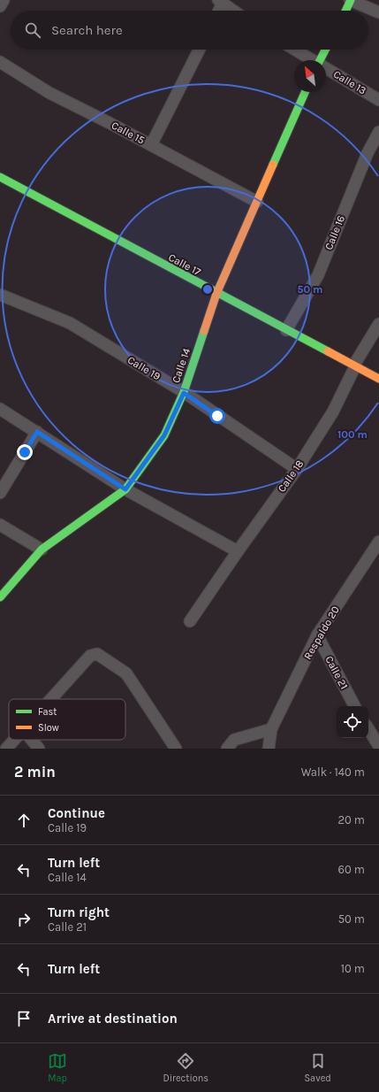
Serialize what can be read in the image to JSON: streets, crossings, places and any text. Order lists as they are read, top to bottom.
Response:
{
  "streets": {
    "street": [
      "Calle 13",
      "Calle 15",
      "Calle 16",
      "Calle 17",
      "Calle 14",
      "Calle 19",
      "Calle 18",
      "Respaldo 20",
      "Calle 21"
    ]
  },
  "crossings": [
    ["Calle 15", "Calle 14"],
    ["Calle 16", "Calle 17"],
    ["Calle 17", "Calle 14"],
    ["Calle 17", "Calle 18"],
    ["Calle 14", "Calle 19"],
    ["Calle 19", "Calle 18"],
    ["Respaldo 20", "Calle 21"]
  ],
  "legend": ["Fast", "Slow"],
  "north": "top left",
  "page": {
    "search": "Search here",
    "heading": ["2 min", "Walk · 140 m"],
    "list": [
      ["Continue", "Calle 19", "20 m"],
      ["Turn left", "Calle 14", "60 m"],
      ["Turn right", "Calle 21", "50 m"],
      ["Turn left", "10 m"],
      "Arrive at destination"
    ],
    "nav": ["Map", "Directions", "Saved"]
  },
  "rings": ["50 m", "100 m"]
}
